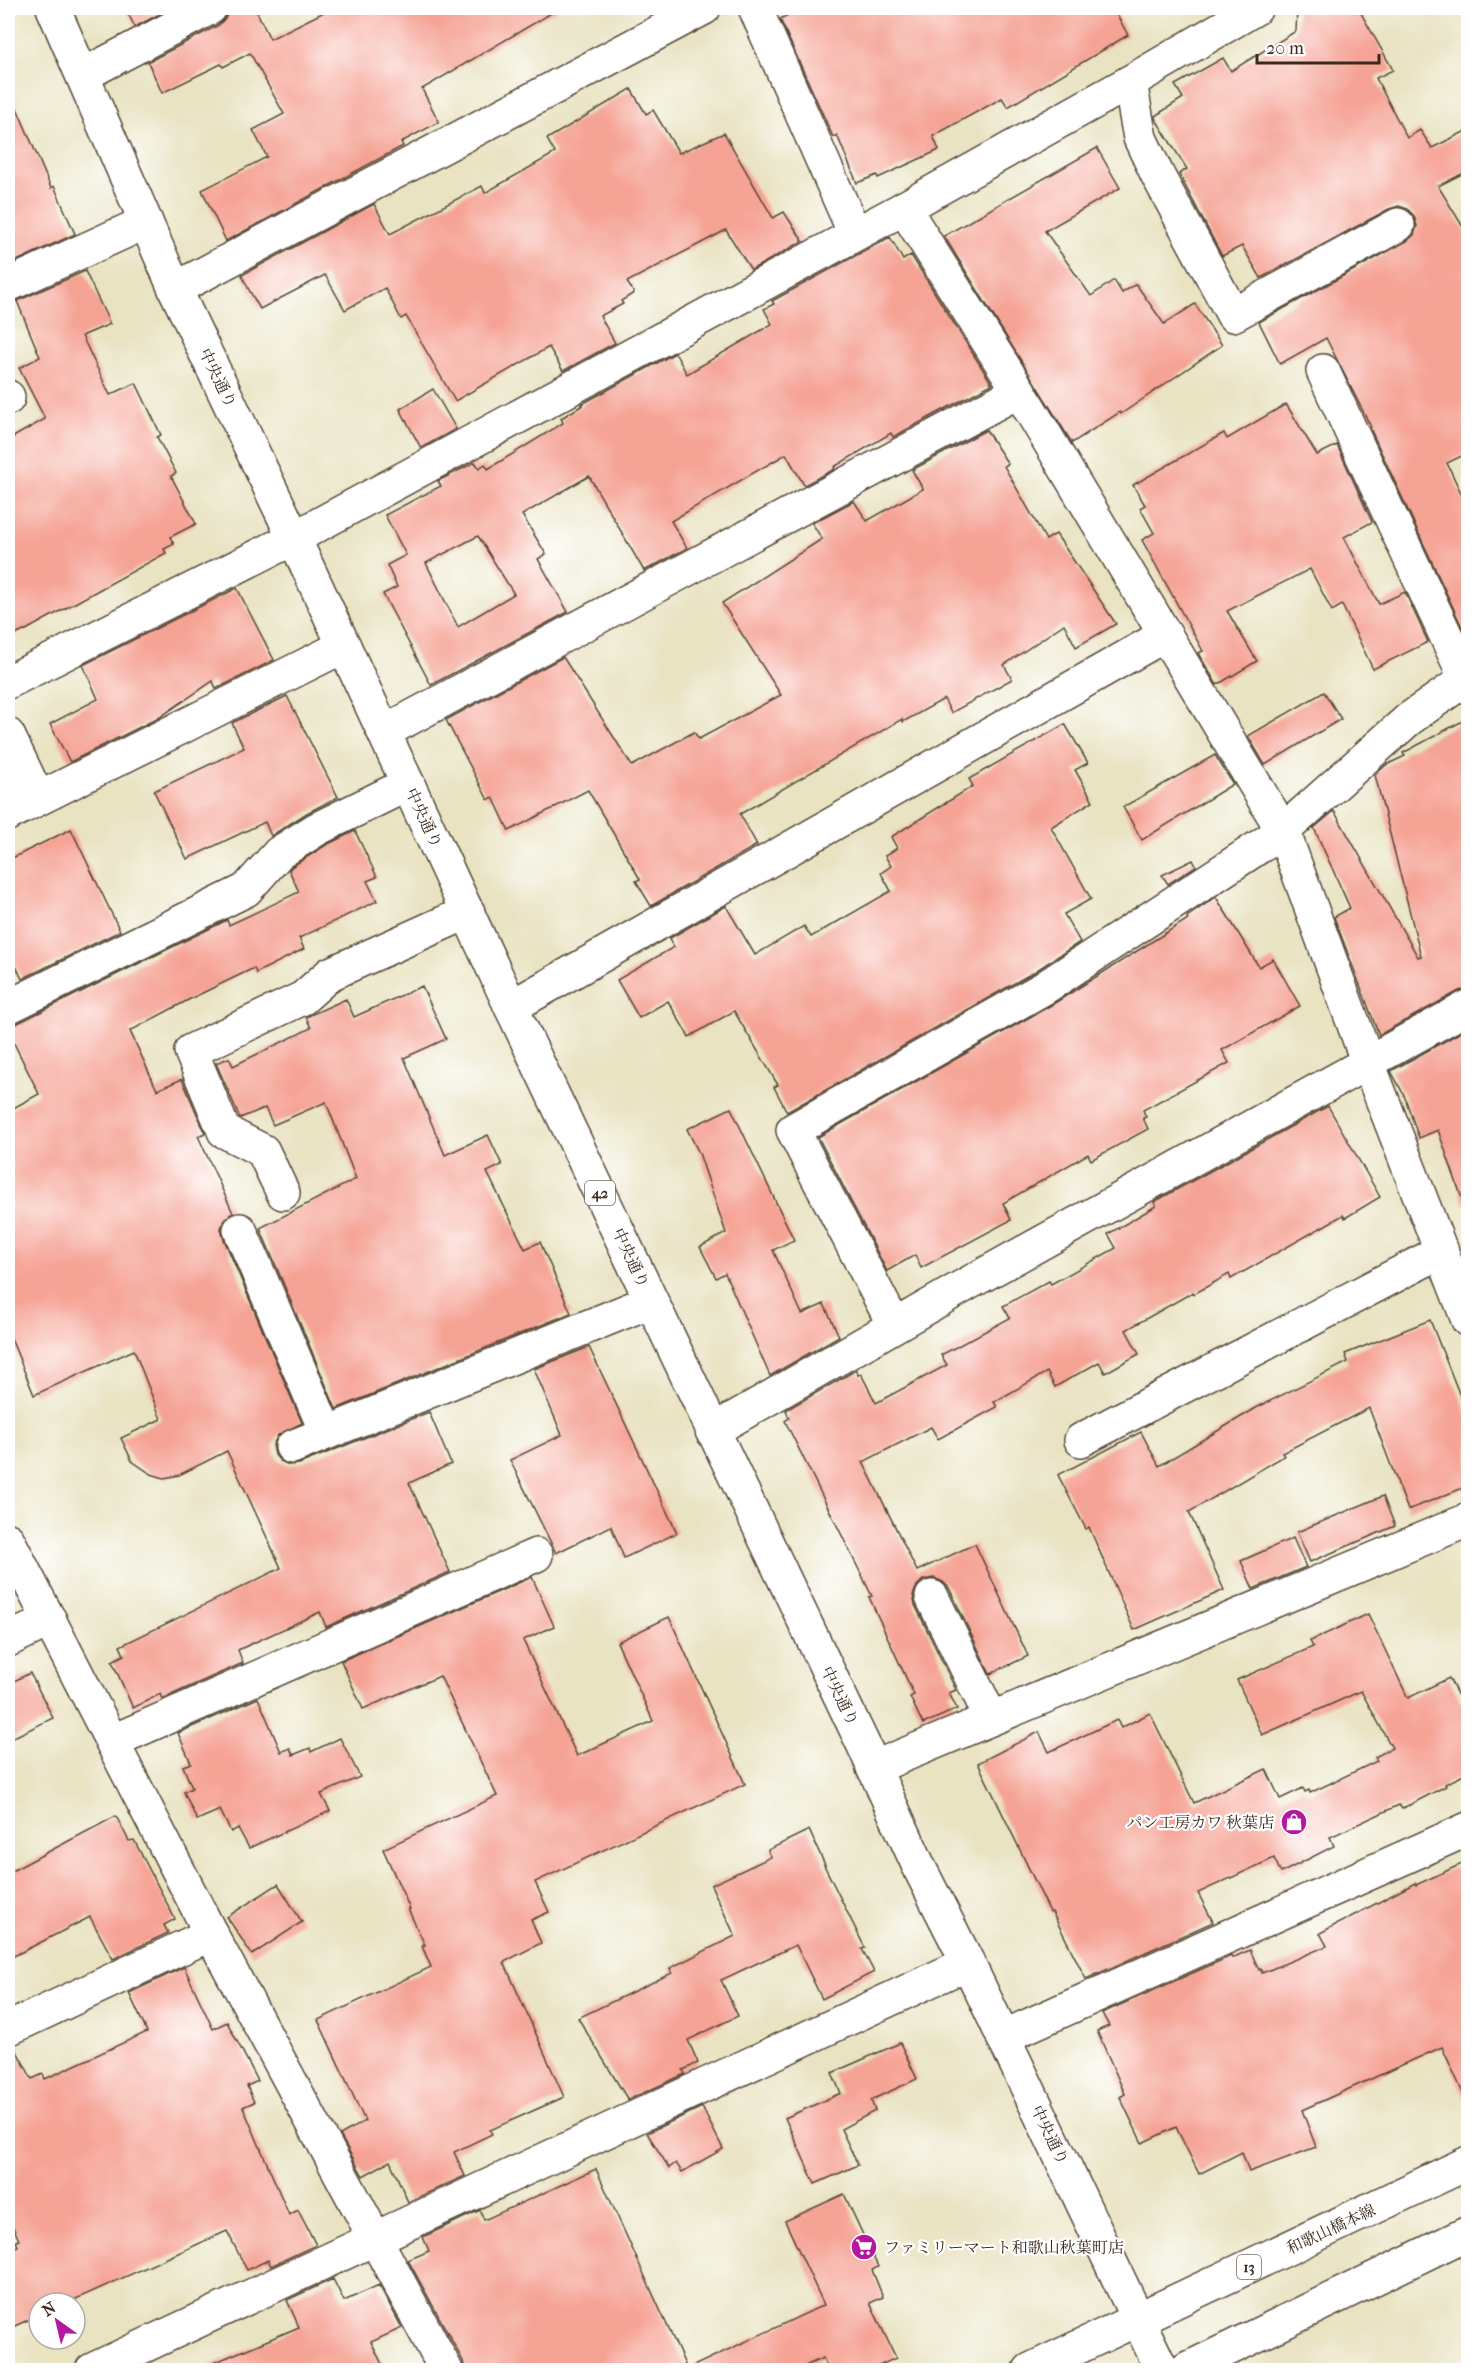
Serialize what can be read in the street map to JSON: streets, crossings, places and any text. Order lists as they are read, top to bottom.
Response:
{
  "streets": {
    "main road": [
      "中央通り",
      "42",
      "和歌山橋本線",
      "13"
    ]
  },
  "crossings": [
    ["中央通り", "和歌山橋本線"]
  ],
  "places": {
    "shop": ["パン工房カワ 秋葉店"],
    "supermarket": ["ファミリーマート和歌山秋葉町店"]
  },
  "scale_bar": "20 m",
  "north": "top left"
}
